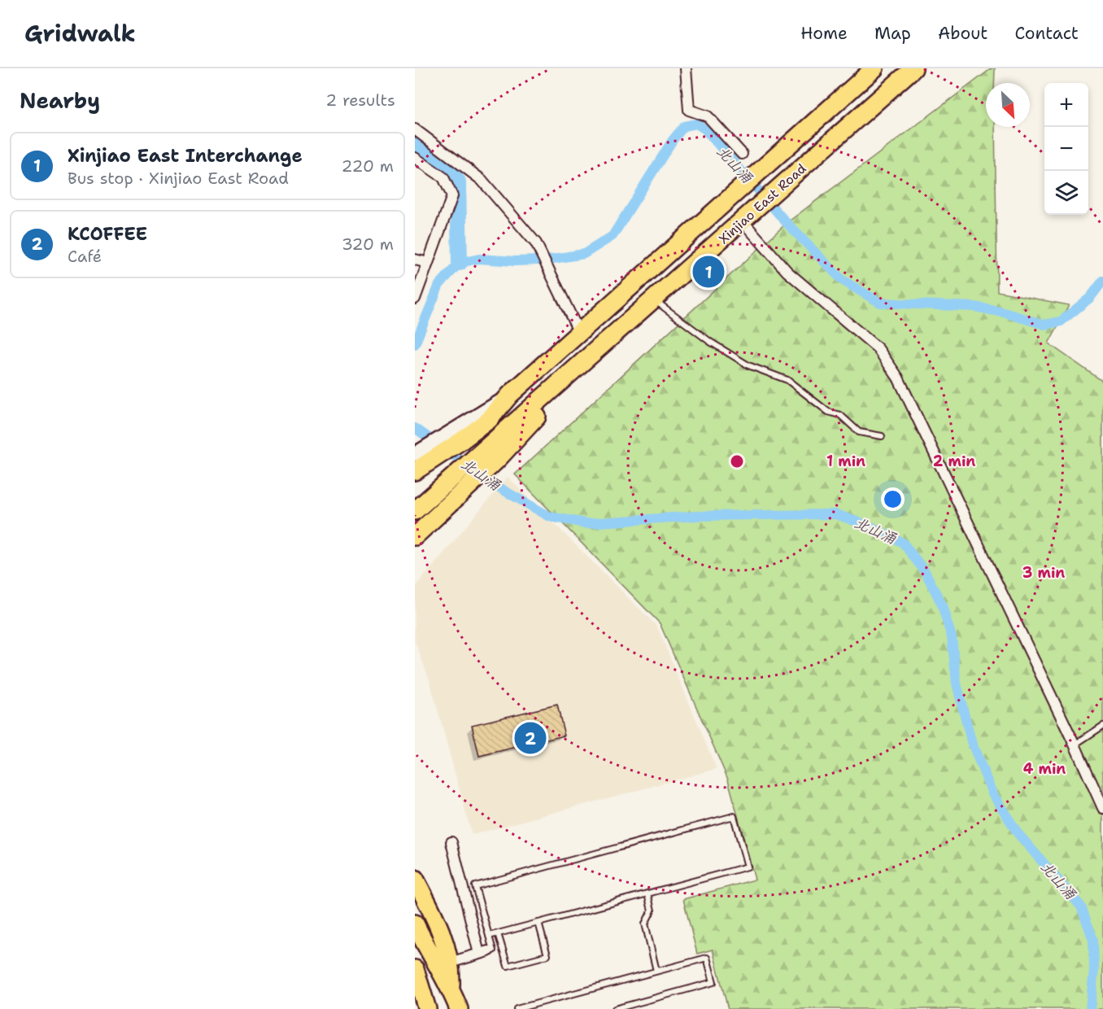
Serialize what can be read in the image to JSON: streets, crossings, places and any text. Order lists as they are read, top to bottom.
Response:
{
  "streets": {
    "highway": ["Xinjiao East Road"]
  },
  "water": ["北山涌"],
  "north": "bottom right",
  "page": {
    "header": "Gridwalk",
    "nav": [
      "Home",
      "Map",
      "About",
      "Contact"
    ],
    "heading": ["Nearby", "2 results"],
    "map_buttons": ["+", "−"],
    "list": [
      {
        "mark": "1",
        "name": "Xinjiao East Interchange",
        "note": "Bus stop · Xinjiao East Road",
        "value": "220 m"
      },
      {
        "mark": "2",
        "name": "KCOFFEE",
        "note": "Café",
        "value": "320 m"
      }
    ],
    "pins": ["1", "2"]
  },
  "rings": [
    "1 min",
    "2 min",
    "3 min",
    "4 min"
  ]
}
